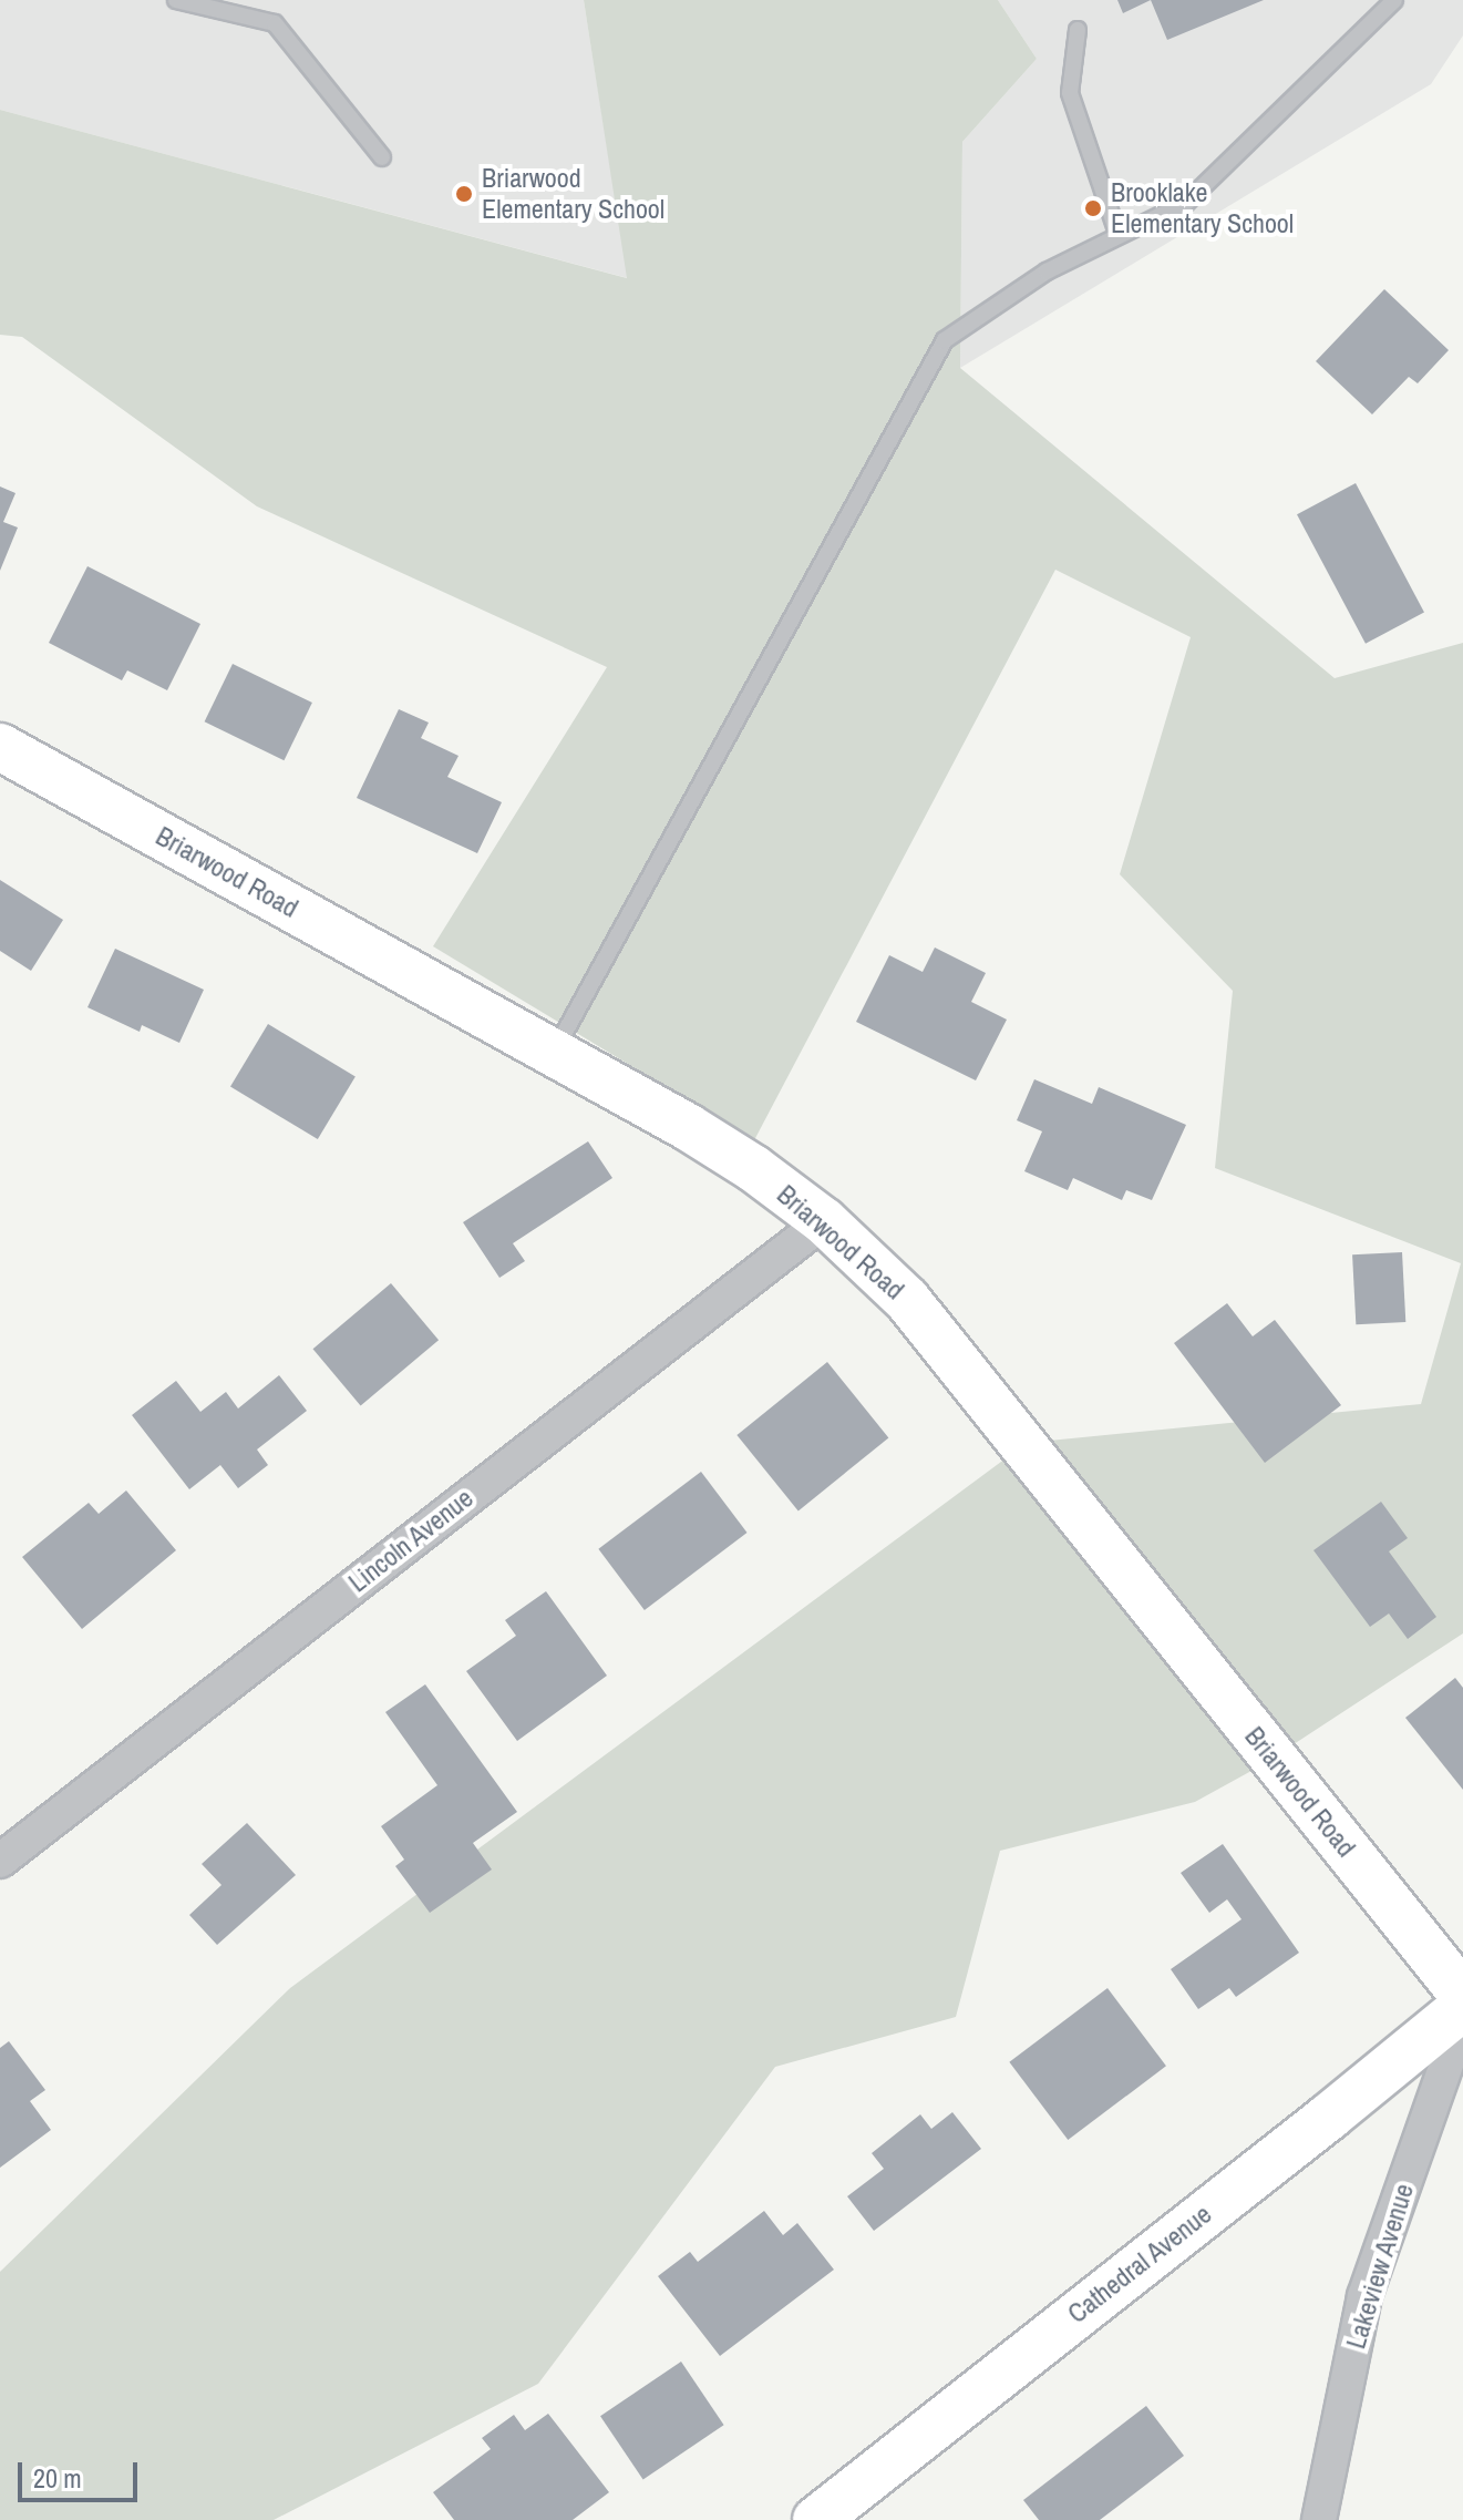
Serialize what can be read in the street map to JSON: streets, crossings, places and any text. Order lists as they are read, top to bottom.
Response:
{
  "streets": {
    "street": [
      "Briarwood Road",
      "Lincoln Avenue",
      "Cathedral Avenue",
      "Lakeview Avenue"
    ]
  },
  "crossings": [
    ["Briarwood Road", "Lincoln Avenue"]
  ],
  "places": ["Briarwood Elementary School", "Brooklake Elementary School"],
  "scale_bar": "20 m"
}
